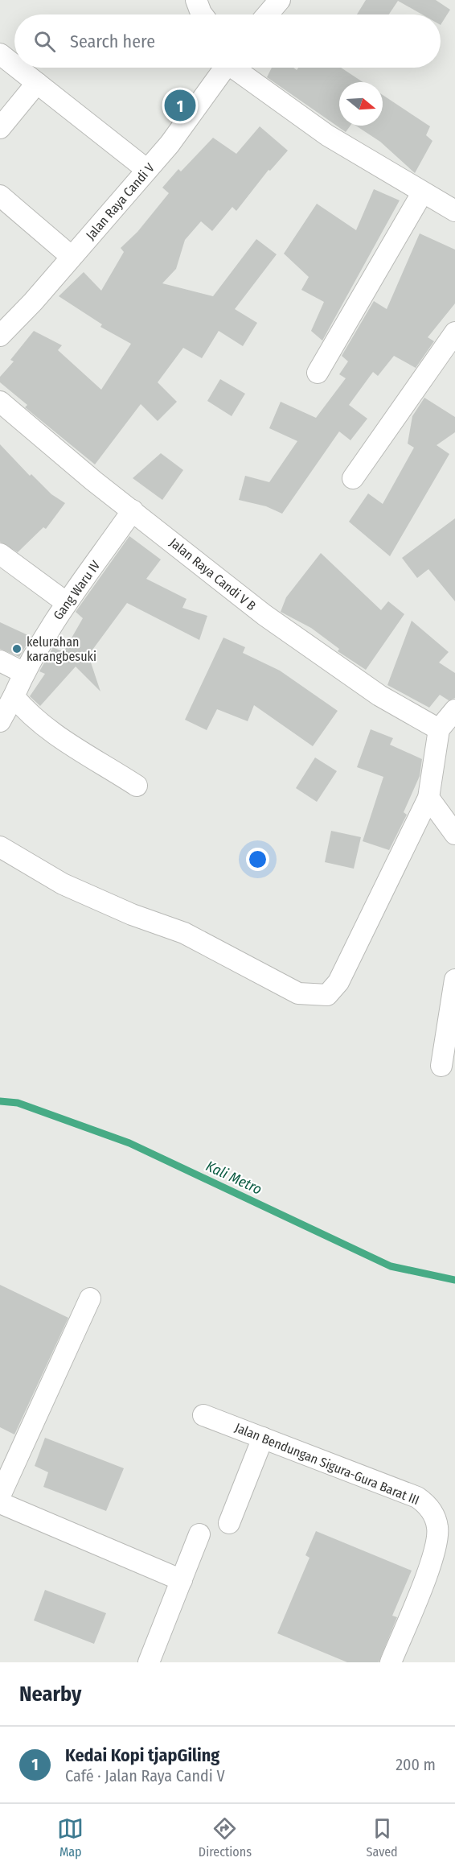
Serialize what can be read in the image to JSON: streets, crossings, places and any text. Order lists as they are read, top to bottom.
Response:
{
  "streets": {
    "street": [
      "Jalan Raya Candi V",
      "Jalan Raya Candi V B",
      "Gang Waru IV",
      "Jalan Bendungan Sigura-Gura Barat III"
    ]
  },
  "crossings": [
    ["Jalan Raya Candi V B", "Gang Waru IV"]
  ],
  "water": ["Kali Metro"],
  "places": ["kelurahan karangbesuki"],
  "north": "right",
  "page": {
    "search": "Search here",
    "pins": "1",
    "heading": "Nearby",
    "list": [
      {
        "mark": "1",
        "name": "Kedai Kopi tjapGiling",
        "note": "Café · Jalan Raya Candi V",
        "value": "200 m"
      }
    ],
    "nav": ["Map", "Directions", "Saved"]
  }
}
